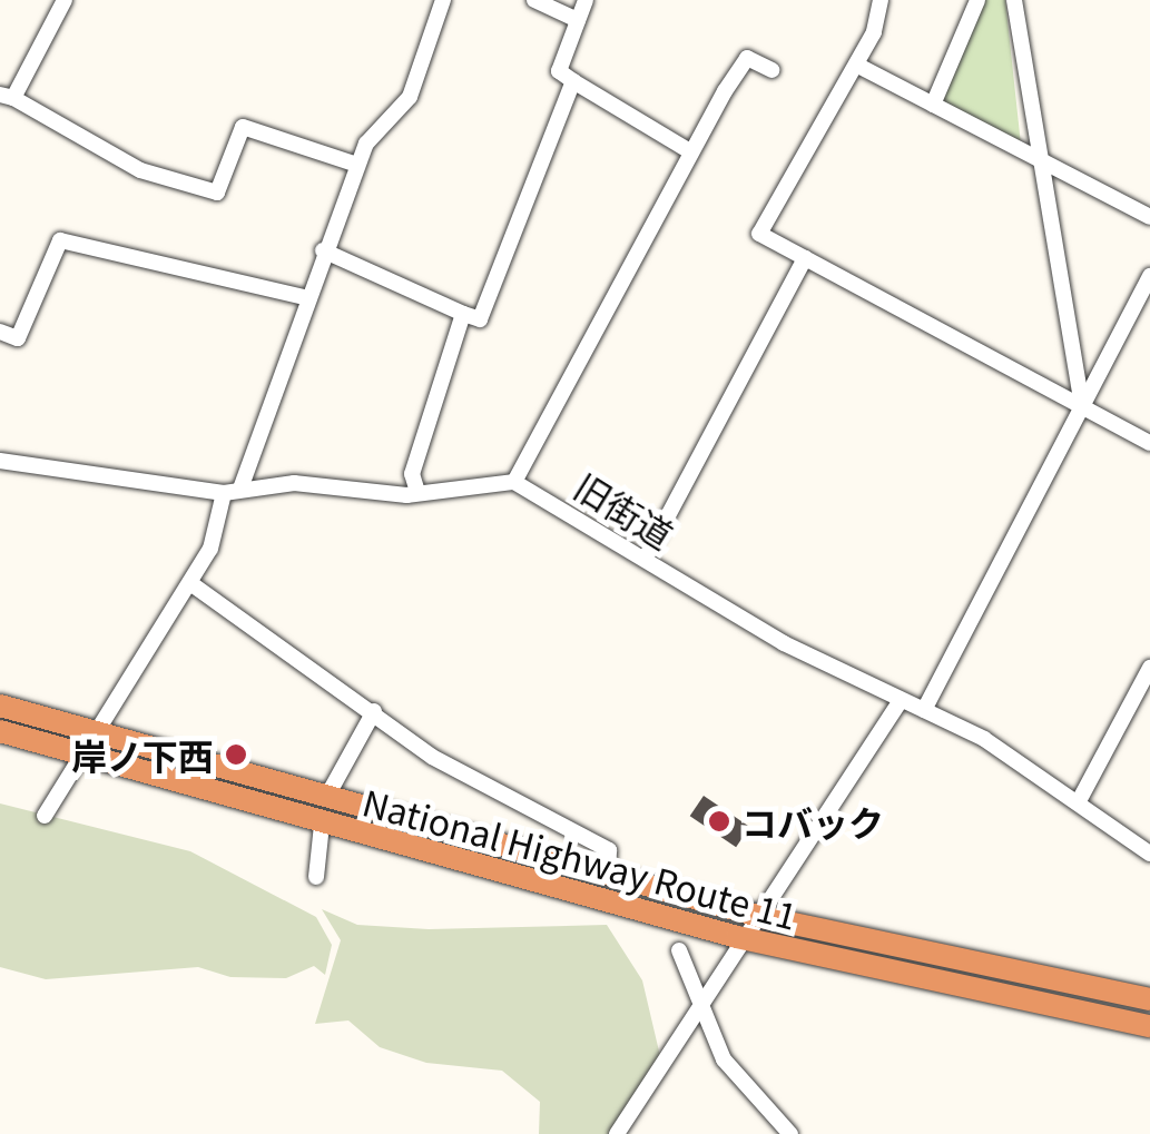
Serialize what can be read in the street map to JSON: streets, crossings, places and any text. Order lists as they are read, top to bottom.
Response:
{
  "streets": {
    "highway": ["National Highway Route 11"],
    "street": ["旧街道"]
  },
  "places": ["岸ノ下西", "コバック"]
}
